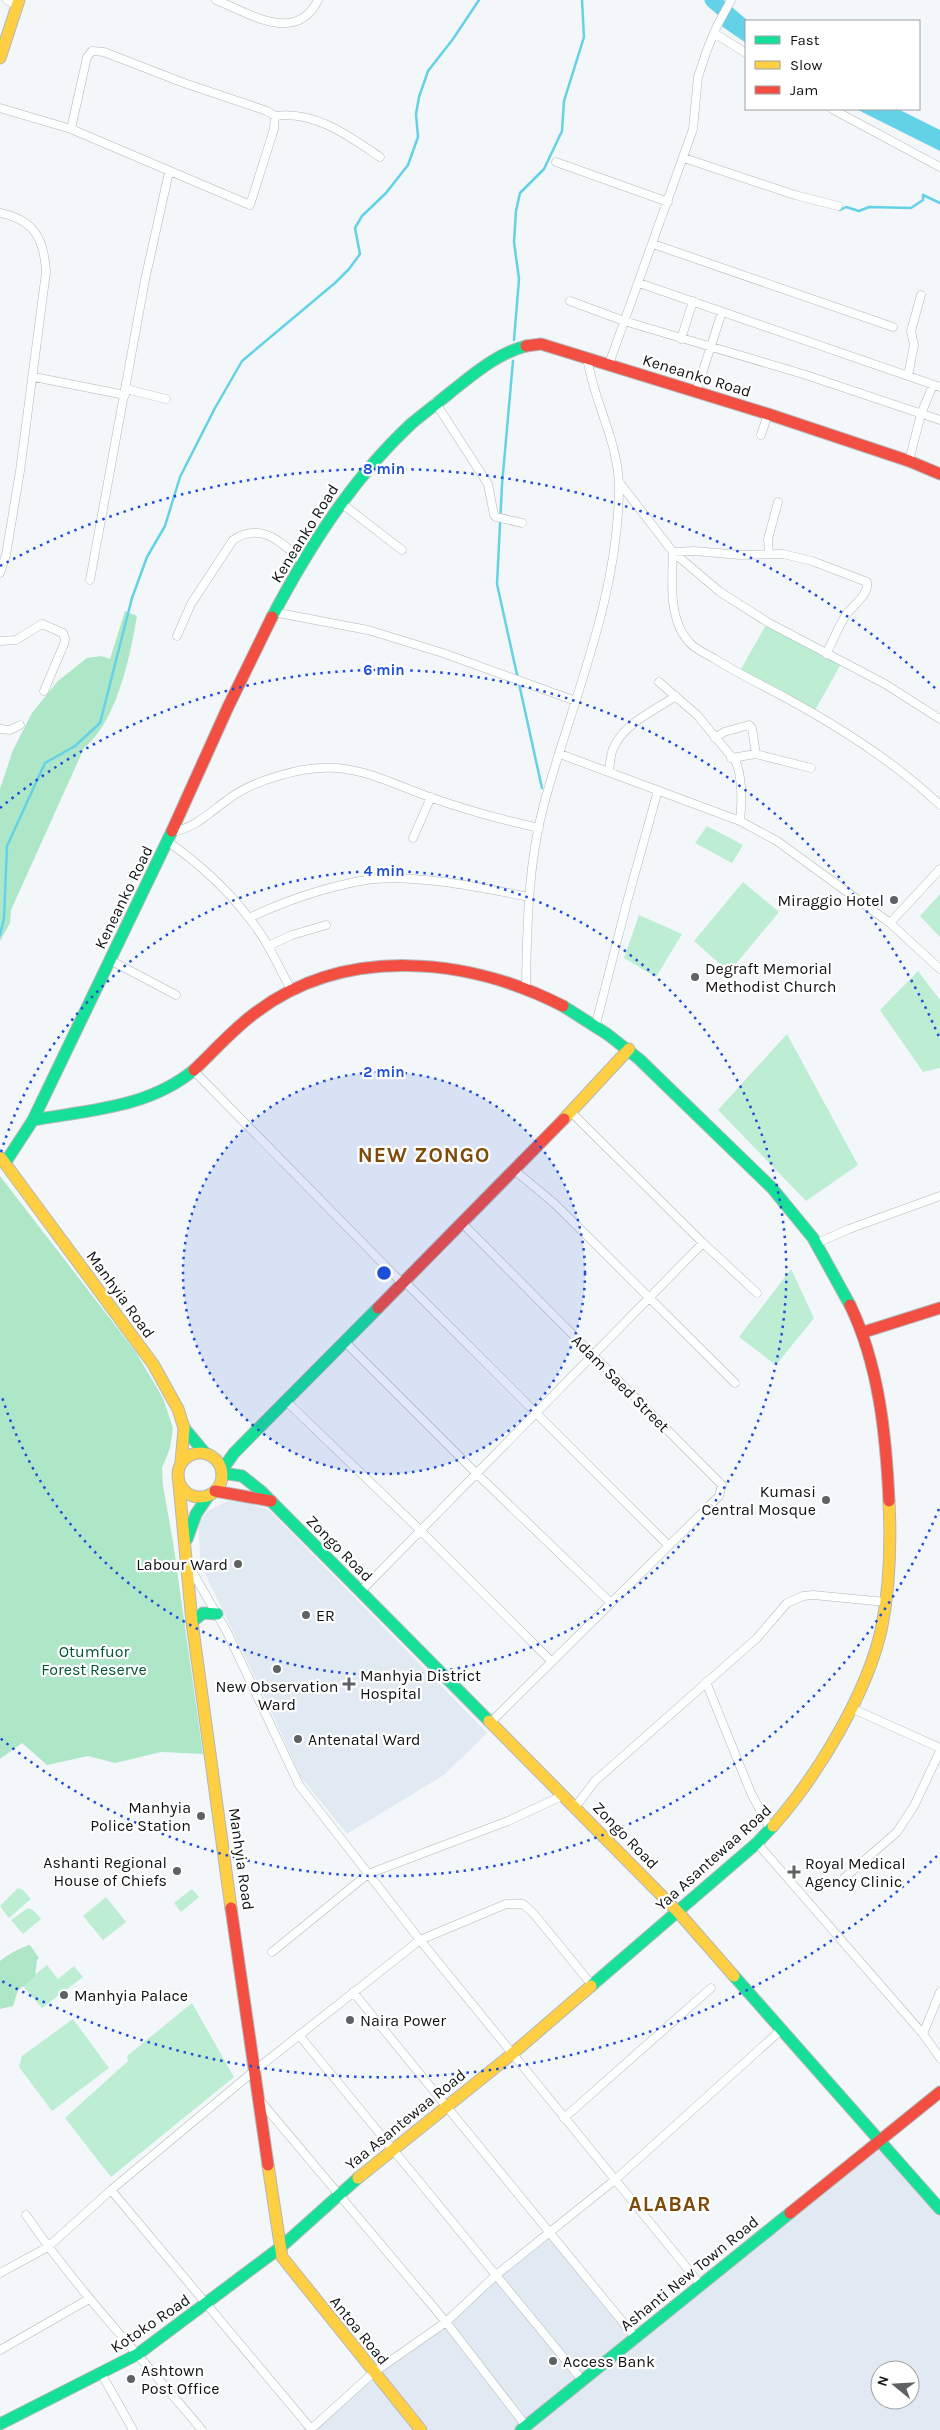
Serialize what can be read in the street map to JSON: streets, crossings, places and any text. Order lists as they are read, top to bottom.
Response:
{
  "streets": {
    "street": [
      "Keneanko Road",
      "Manhyia Road",
      "Adam Saed Street",
      "Zongo Road",
      "Yaa Asantewaa Road",
      "Ashanti New Town Road",
      "Kotoko Road",
      "Antoa Road"
    ]
  },
  "crossings": [
    ["Keneanko Road", "Manhyia Road"],
    ["Keneanko Road", "Yaa Asantewaa Road"],
    ["Manhyia Road", "Zongo Road"],
    ["Manhyia Road", "Yaa Asantewaa Road"],
    ["Manhyia Road", "Kotoko Road"],
    ["Manhyia Road", "Antoa Road"],
    ["Zongo Road", "Yaa Asantewaa Road"],
    ["Zongo Road", "Ashanti New Town Road"],
    ["Yaa Asantewaa Road", "Kotoko Road"],
    ["Yaa Asantewaa Road", "Antoa Road"],
    ["Kotoko Road", "Antoa Road"]
  ],
  "districts": ["NEW ZONGO", "ALABAR"],
  "parks": ["Otumfuor Forest Reserve"],
  "places": {
    "other": [
      "Miraggio Hotel",
      "Degraft Memorial Methodist Church",
      "Kumasi Central Mosque",
      "Labour Ward",
      "ER",
      "New Observation Ward",
      "Antenatal Ward",
      "Manhyia Police Station",
      "Ashanti Regional House of Chiefs",
      "Manhyia Palace",
      "Naira Power",
      "Access Bank",
      "Ashtown Post Office"
    ],
    "health": ["Manhyia District Hospital", "Royal Medical Agency Clinic"]
  },
  "legend": ["Fast", "Slow", "Jam"],
  "north": "left",
  "rings": [
    "8 min",
    "6 min",
    "4 min",
    "2 min"
  ]
}
